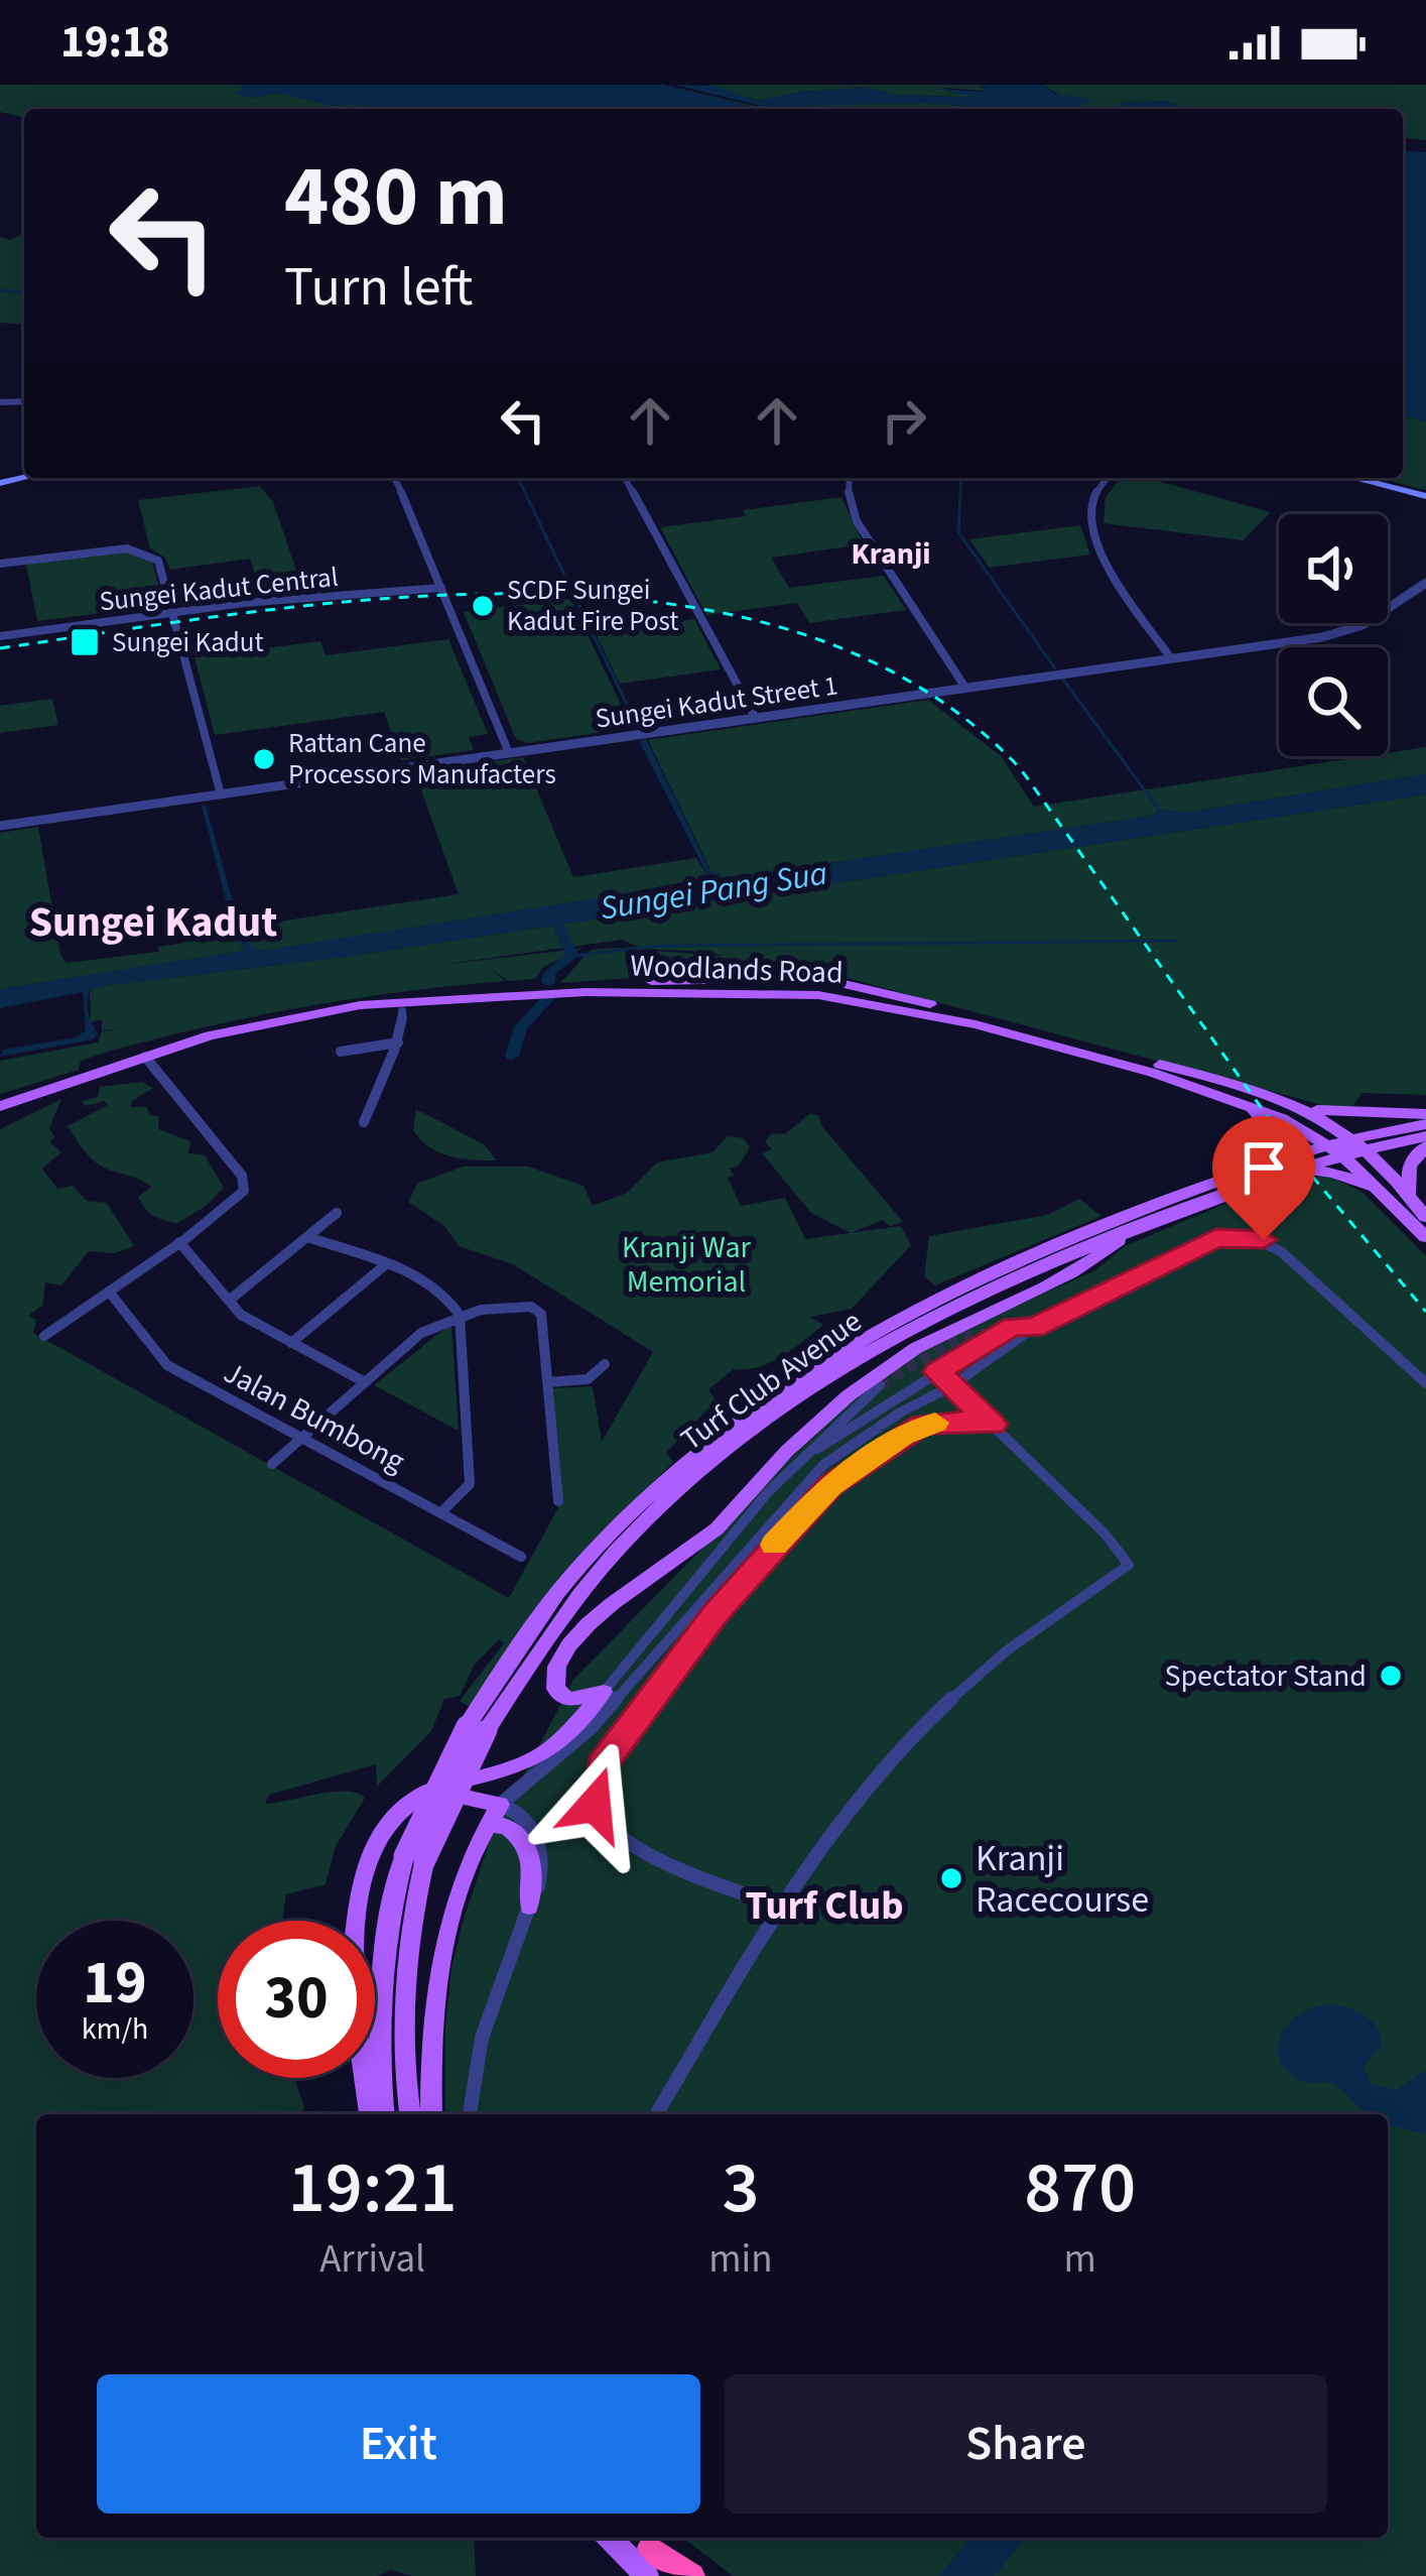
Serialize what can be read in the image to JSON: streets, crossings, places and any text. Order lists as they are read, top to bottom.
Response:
{
  "streets": {
    "main road": ["Woodlands Road", "Turf Club Avenue"],
    "street": ["Sungei Kadut Central", "Sungei Kadut Street 1", "Jalan Bumbong"]
  },
  "crossings": [
    ["Woodlands Road", "Turf Club Avenue"]
  ],
  "districts": ["Kranji", "Sungei Kadut", "Turf Club"],
  "water": ["Sungei Pang Sua"],
  "parks": ["Kranji War Memorial"],
  "places": {
    "other": [
      "SCDF Sungei Kadut Fire Post",
      "Rattan Cane Processors Manufacters",
      "Spectator Stand",
      "Kranji Racecourse"
    ],
    "transit": ["Sungei Kadut"]
  },
  "page": {
    "status": "19:18",
    "turn": ["480 m", "Turn left"],
    "speed": "19 km/h",
    "limit": "30",
    "eta": [
      "19:21",
      "Arrival",
      "3",
      "min",
      "870",
      "m"
    ],
    "buttons": ["Exit", "Share"]
  }
}
